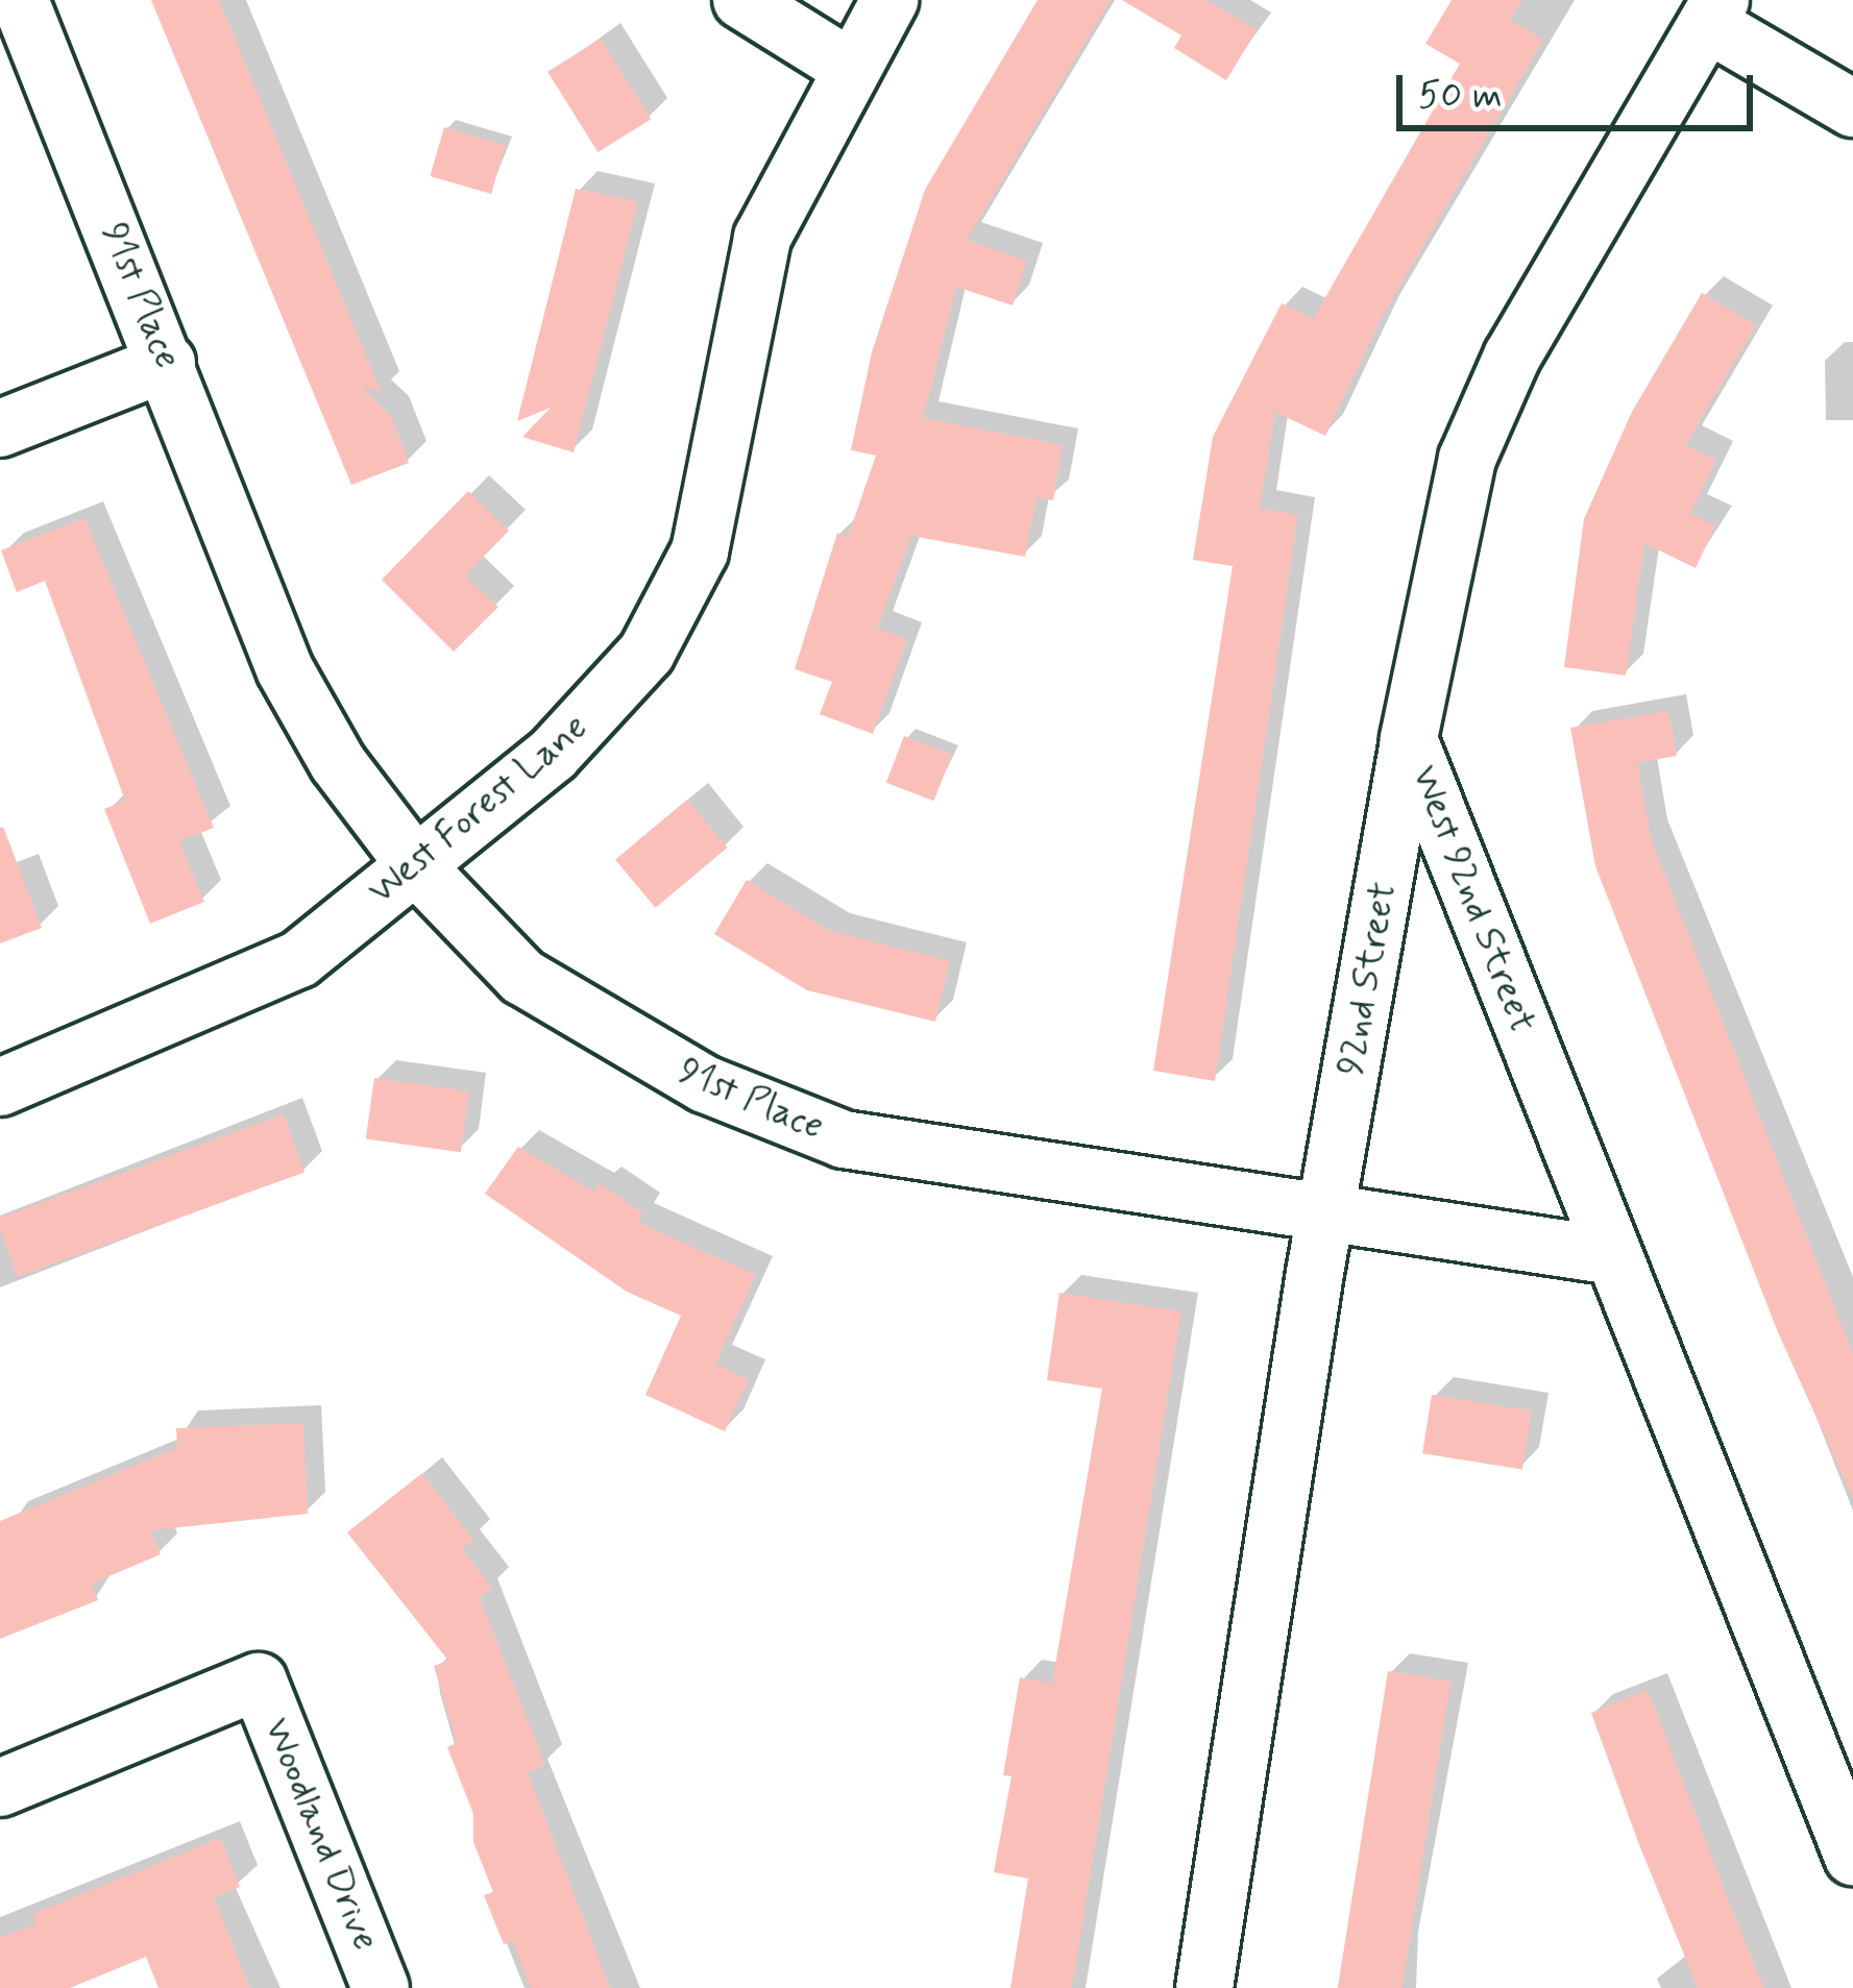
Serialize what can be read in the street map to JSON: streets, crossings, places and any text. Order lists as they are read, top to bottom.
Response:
{
  "streets": {
    "street": [
      "91st Place",
      "West Forest Lane",
      "West 92nd Street",
      "92nd Street",
      "Woodland Drive"
    ]
  },
  "crossings": [
    ["91st Place", "West Forest Lane"],
    ["91st Place", "92nd Street"],
    ["West 92nd Street", "92nd Street"]
  ],
  "scale_bar": "50 m"
}
